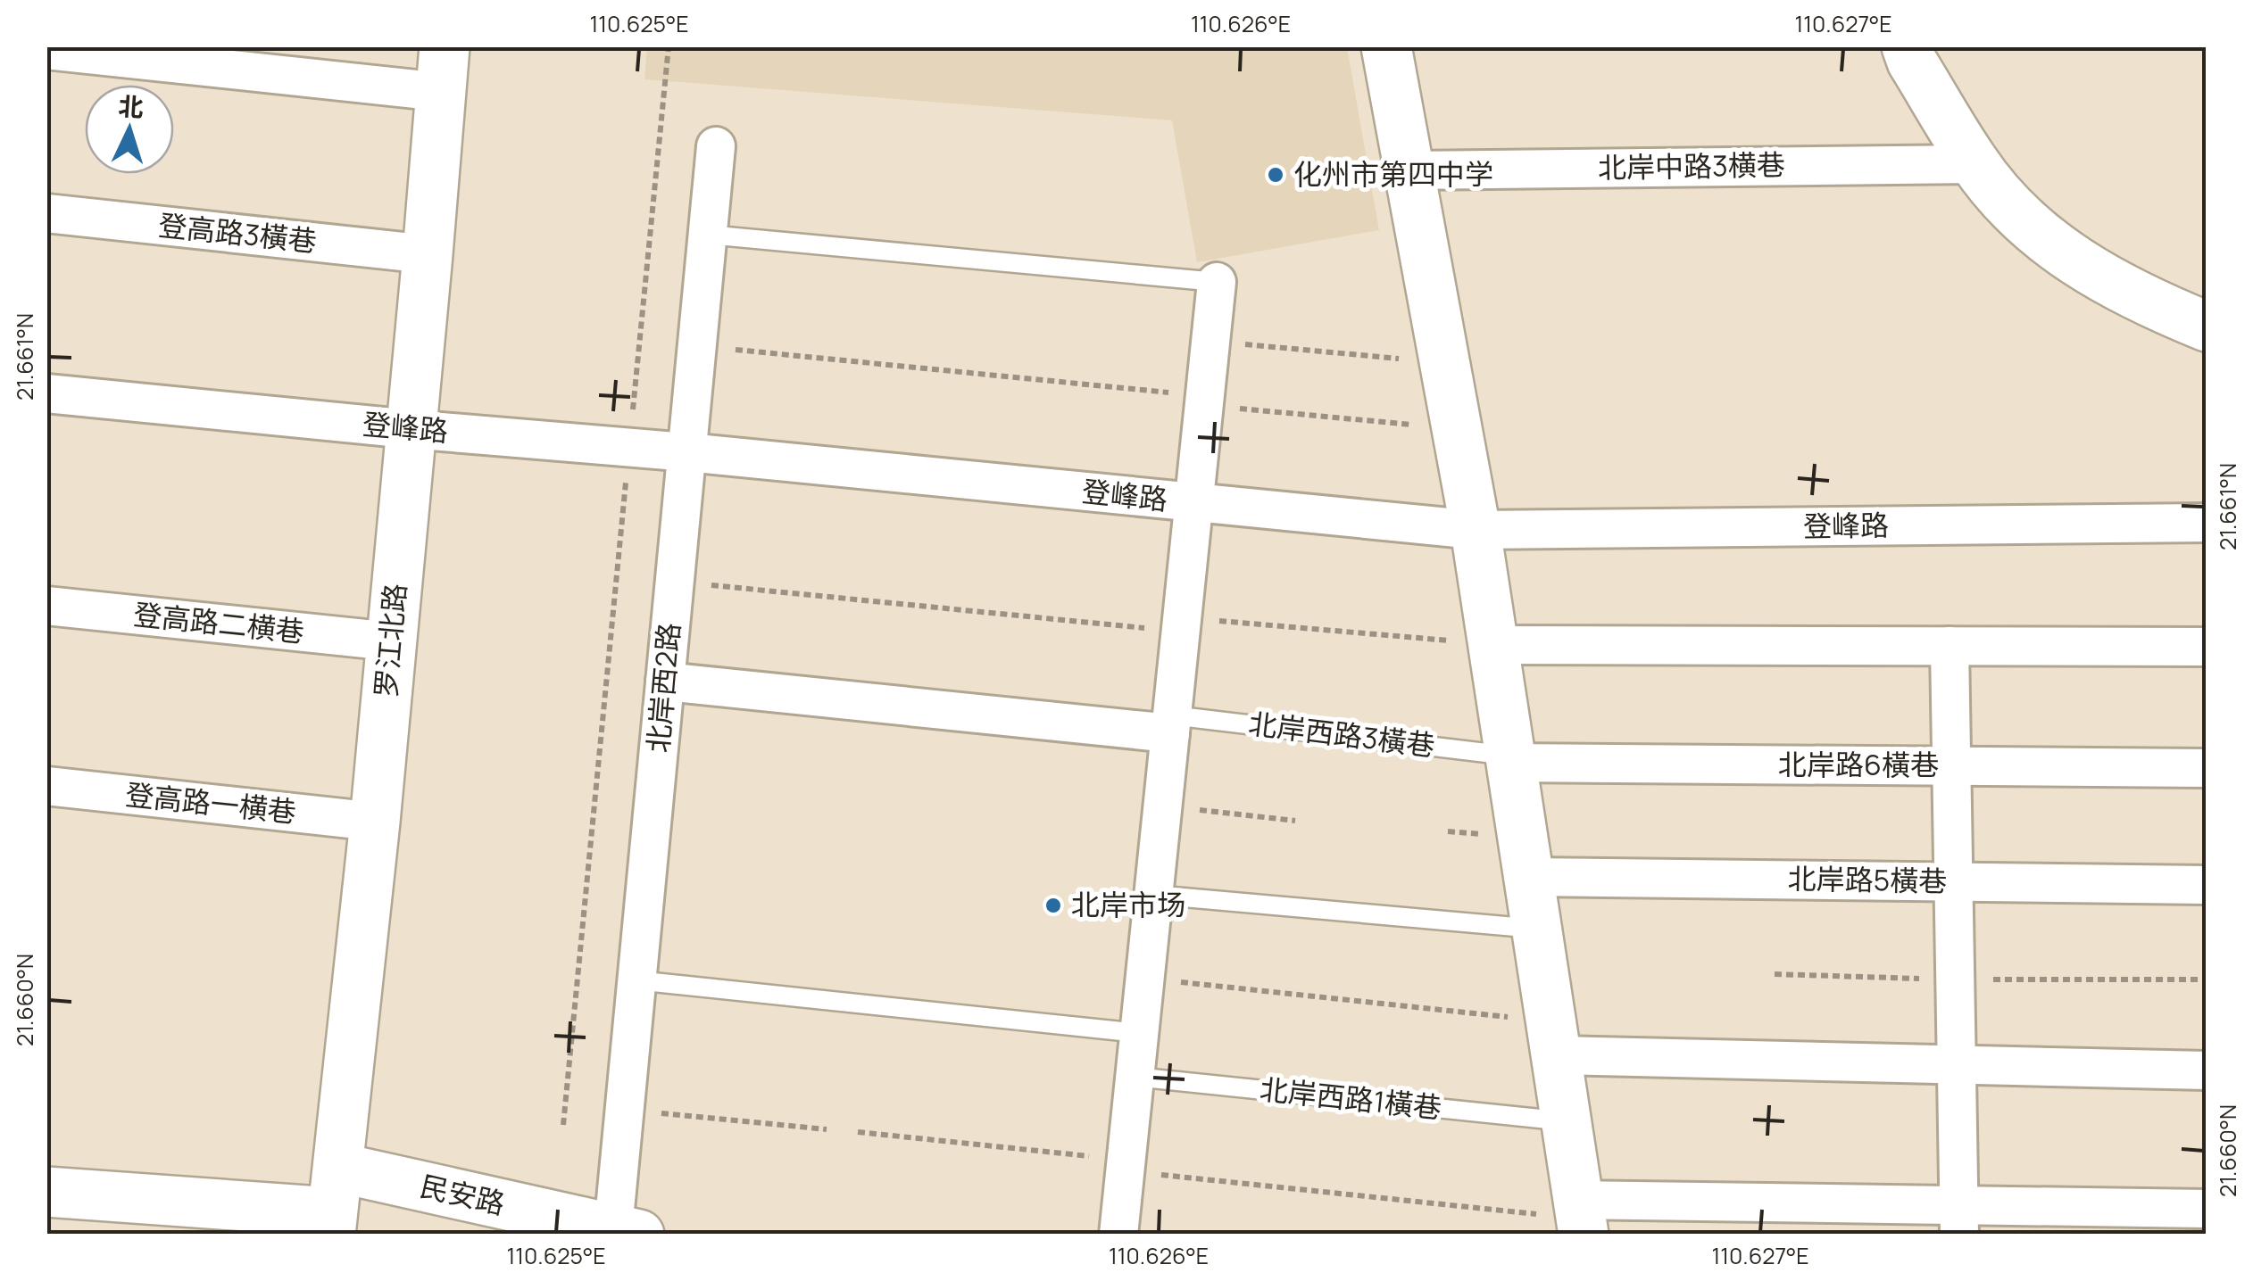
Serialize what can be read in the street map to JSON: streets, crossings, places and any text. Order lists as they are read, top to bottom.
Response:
{
  "streets": {
    "street": [
      "北岸中路3横巷",
      "登高路3橫巷",
      "登峰路",
      "登高路二横巷",
      "罗江北路",
      "北岸西2路",
      "北岸路6橫巷",
      "登高路一横巷",
      "北岸路5橫巷",
      "民安路"
    ],
    "lane": ["北岸西路3橫巷", "北岸西路1橫巷"]
  },
  "crossings": [
    ["登高路3橫巷", "罗江北路"],
    ["登峰路", "罗江北路"],
    ["登峰路", "北岸西2路"],
    ["登高路二横巷", "罗江北路"],
    ["罗江北路", "登高路一横巷"],
    ["罗江北路", "民安路"],
    ["北岸西2路", "民安路"],
    ["北岸西路3橫巷", "北岸路6橫巷"]
  ],
  "places": ["化州市第四中学", "北岸市场"],
  "north": "top",
  "coordinates": [
    "110.625°E",
    "110.626°E",
    "110.627°E",
    "21.661°N",
    "21.660°N"
  ]
}
